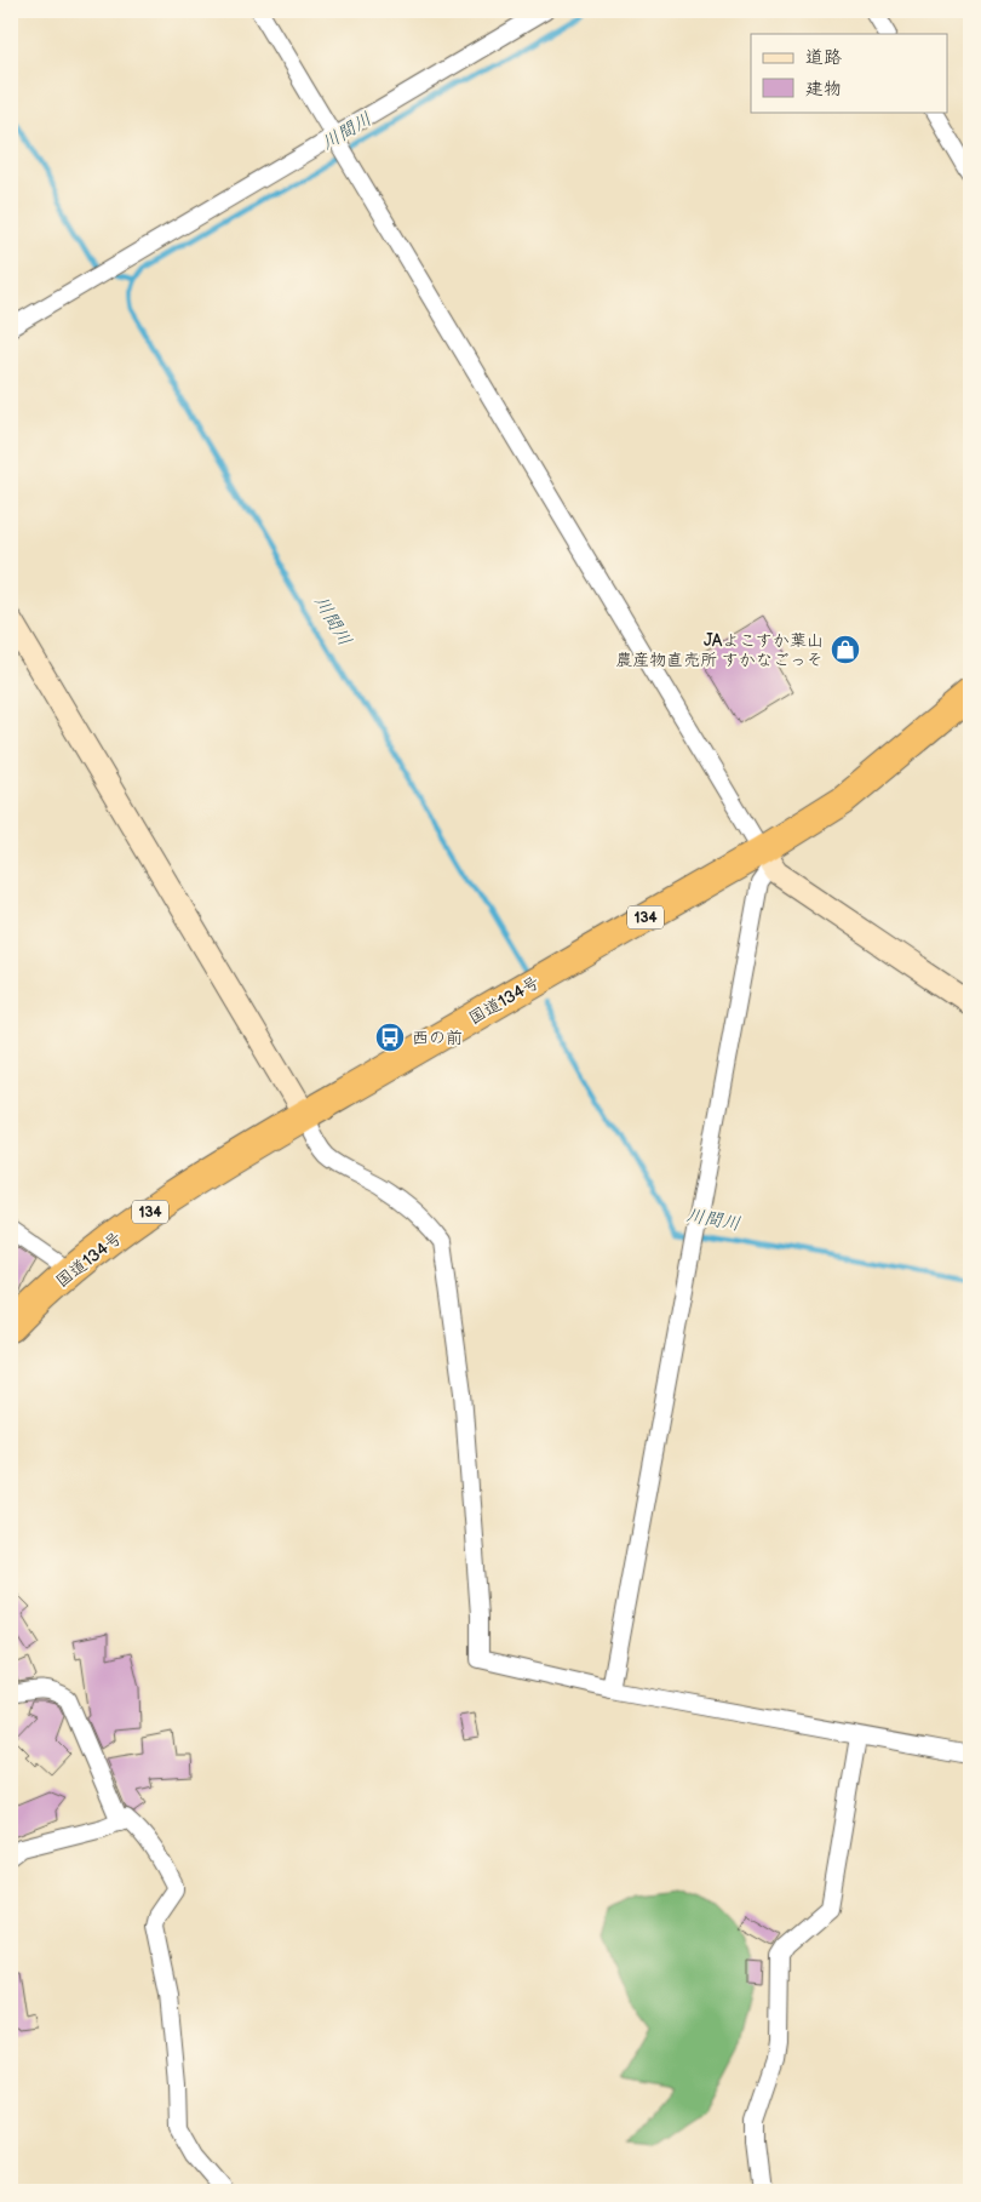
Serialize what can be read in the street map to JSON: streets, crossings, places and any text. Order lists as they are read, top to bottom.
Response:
{
  "streets": {
    "highway": ["134", "国道134号"]
  },
  "water": ["川間川"],
  "places": {
    "shop": ["JAよこすか葉山 農産物直売所 すかなごっそ"],
    "bus stop": ["西の前"]
  },
  "legend": ["道路", "建物"]
}
